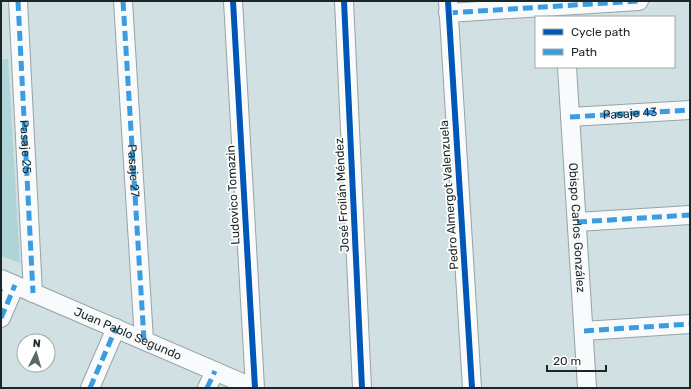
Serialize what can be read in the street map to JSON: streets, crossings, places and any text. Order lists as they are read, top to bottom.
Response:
{
  "streets": {
    "street": [
      "Pasaje 43",
      "Pasaje 25",
      "Pasaje 27",
      "Ludovico Tomazin",
      "José Froilán Méndez",
      "Pedro Almergot Valenzuela",
      "Obispo Carlos González",
      "Juan Pablo Segundo"
    ]
  },
  "crossings": [
    ["Pasaje 43", "Obispo Carlos González"],
    ["Pasaje 25", "Juan Pablo Segundo"],
    ["Pasaje 27", "Juan Pablo Segundo"],
    ["Ludovico Tomazin", "Juan Pablo Segundo"]
  ],
  "legend": ["Cycle path", "Path"],
  "scale_bar": "20 m",
  "north": "top"
}
